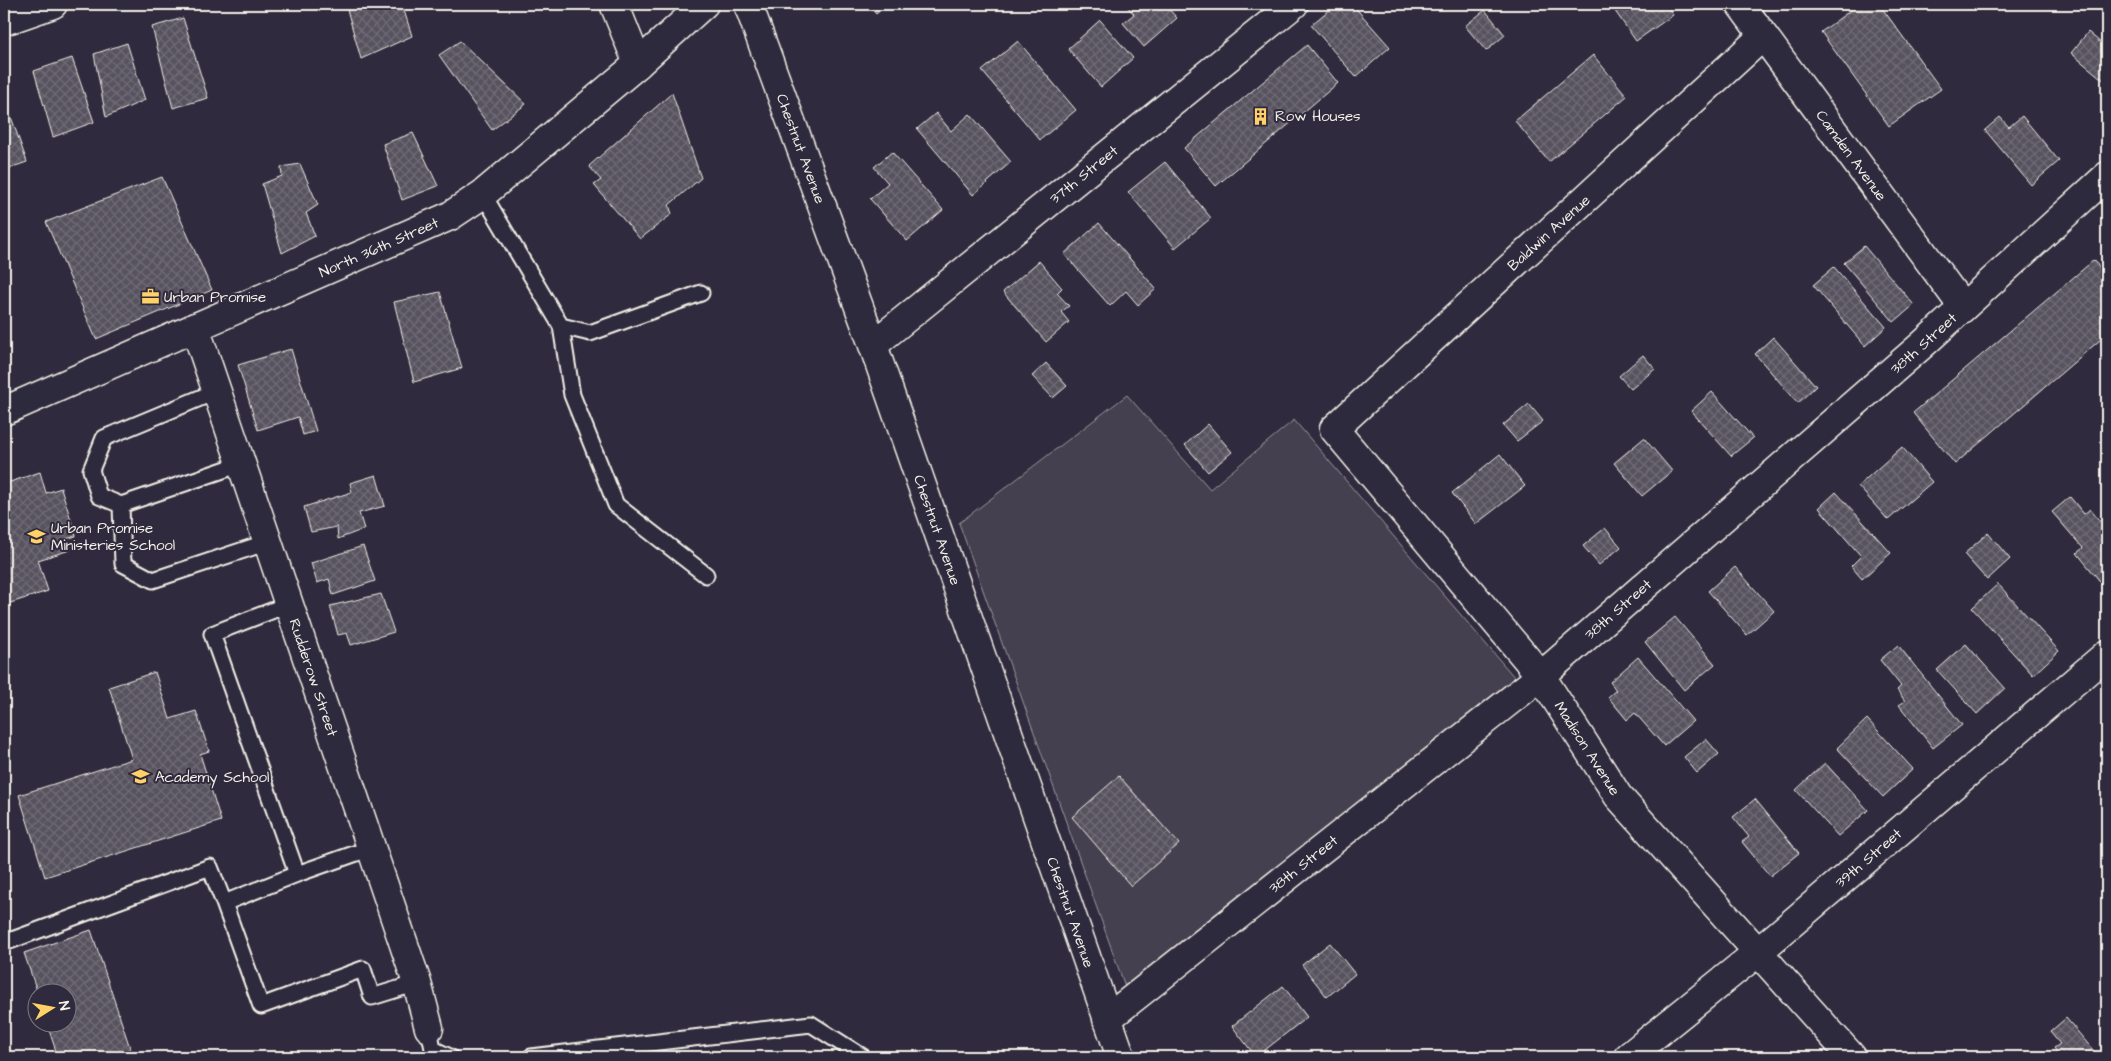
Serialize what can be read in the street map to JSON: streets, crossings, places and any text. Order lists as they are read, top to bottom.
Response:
{
  "streets": {
    "street": [
      "Chestnut Avenue",
      "Camden Avenue",
      "37th Street",
      "Baldwin Avenue",
      "North 36th Street",
      "38th Street",
      "Rudderow Street",
      "Madison Avenue",
      "39th Street"
    ]
  },
  "crossings": [
    ["Chestnut Avenue", "37th Street"],
    ["Chestnut Avenue", "38th Street"],
    ["Camden Avenue", "Baldwin Avenue"],
    ["Camden Avenue", "38th Street"],
    ["Baldwin Avenue", "Madison Avenue"],
    ["North 36th Street", "Rudderow Street"],
    ["38th Street", "Madison Avenue"],
    ["Madison Avenue", "39th Street"]
  ],
  "places": {
    "building": ["Row Houses"],
    "office": ["Urban Promise"],
    "school or university": ["Urban Promise Ministeries School", "Academy School"]
  },
  "north": "right"
}
